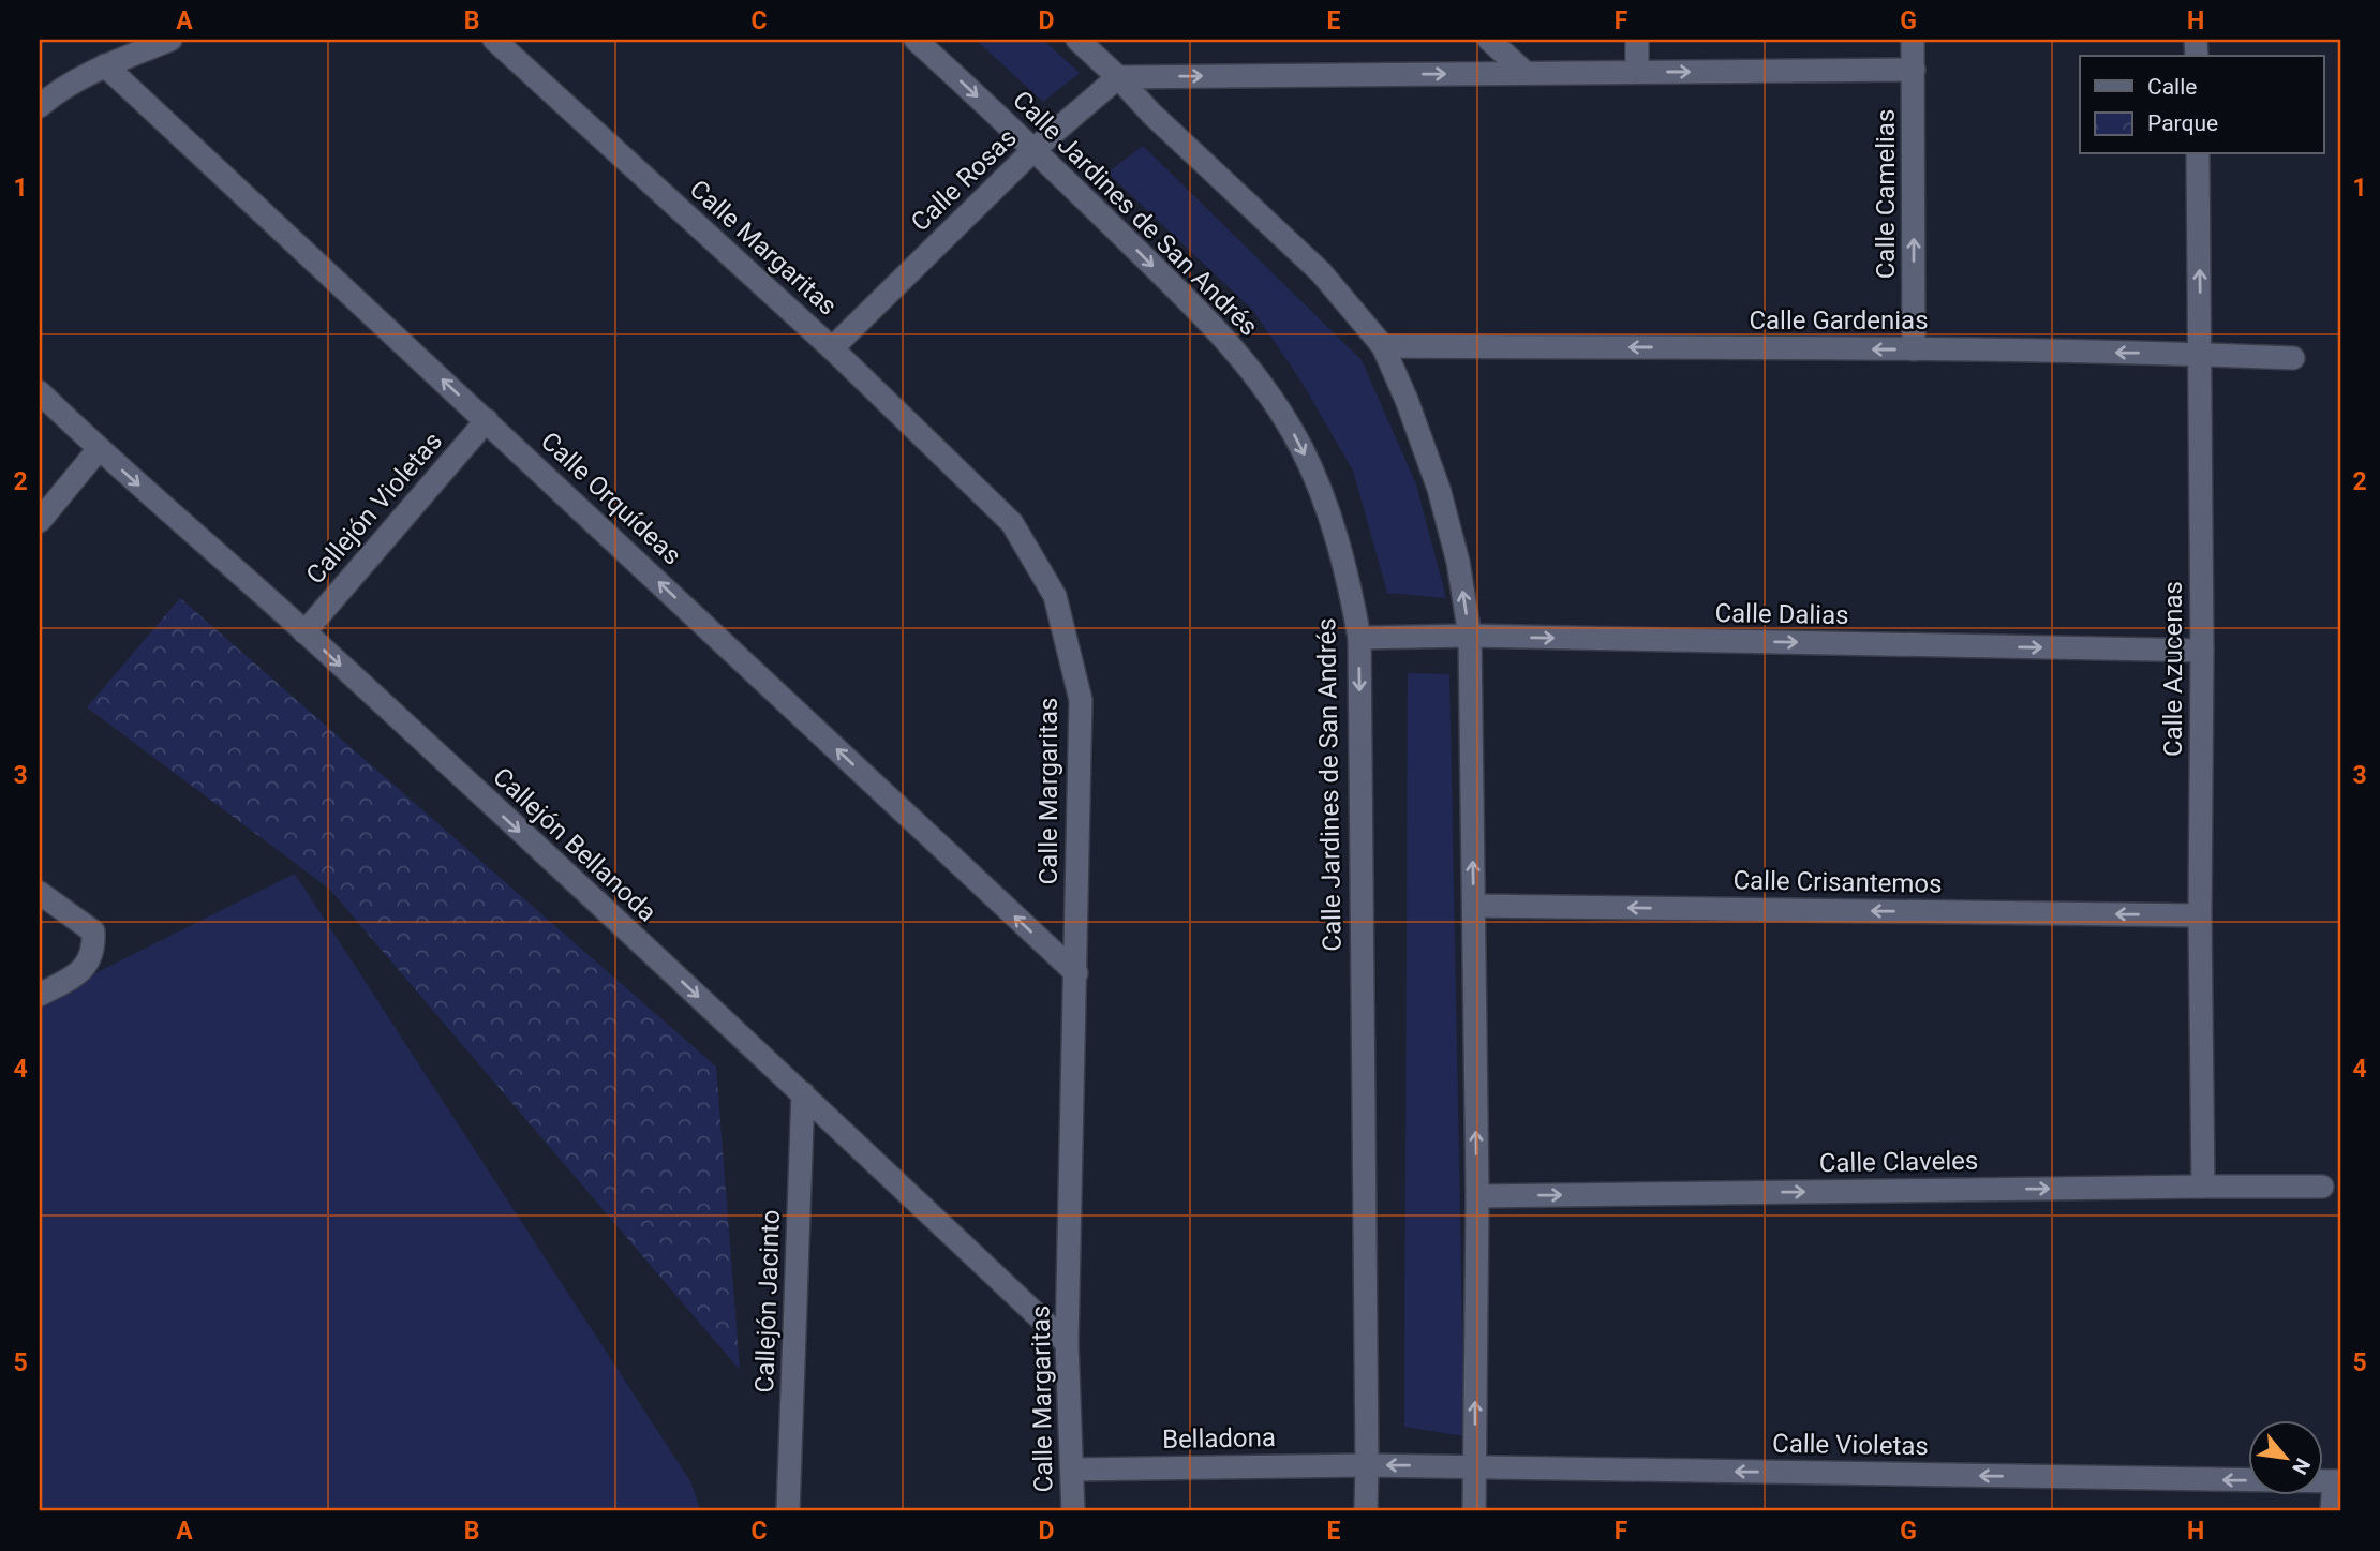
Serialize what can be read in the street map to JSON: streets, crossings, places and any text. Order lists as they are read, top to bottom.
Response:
{
  "streets": {
    "street": [
      "Calle Rosas",
      "Calle Camelias",
      "Calle Jardines de San Andrés",
      "Calle Margaritas",
      "Calle Gardenias",
      "Calle Orquídeas",
      "Callejón Violetas",
      "Calle Dalias",
      "Calle Azucenas",
      "Callejón Bellanoda",
      "Calle Crisantemos",
      "Calle Claveles",
      "Callejón Jacinto",
      "Belladona",
      "Calle Violetas"
    ]
  },
  "crossings": [
    ["Calle Rosas", "Calle Jardines de San Andrés"],
    ["Calle Rosas", "Calle Margaritas"],
    ["Calle Camelias", "Calle Gardenias"],
    ["Calle Jardines de San Andrés", "Calle Dalias"],
    ["Calle Jardines de San Andrés", "Belladona"],
    ["Calle Jardines de San Andrés", "Calle Violetas"],
    ["Calle Margaritas", "Calle Orquídeas"],
    ["Calle Margaritas", "Callejón Bellanoda"],
    ["Calle Margaritas", "Belladona"],
    ["Calle Gardenias", "Calle Azucenas"],
    ["Calle Orquídeas", "Callejón Violetas"],
    ["Callejón Violetas", "Callejón Bellanoda"],
    ["Calle Dalias", "Calle Azucenas"],
    ["Calle Azucenas", "Calle Crisantemos"],
    ["Calle Azucenas", "Calle Claveles"],
    ["Callejón Bellanoda", "Callejón Jacinto"],
    ["Belladona", "Calle Violetas"]
  ],
  "one_way": [
    "Calle Camelias",
    "Calle Gardenias",
    "Calle Orquídeas",
    "Calle Dalias",
    "Callejón Bellanoda",
    "Calle Crisantemos",
    "Calle Claveles",
    "Calle Violetas"
  ],
  "legend": ["Calle", "Parque"],
  "north": "bottom right",
  "grid": {
    "columns": [
      "A",
      "B",
      "C",
      "D",
      "E",
      "F",
      "G",
      "H"
    ],
    "rows": [
      "1",
      "2",
      "3",
      "4",
      "5"
    ]
  }
}
